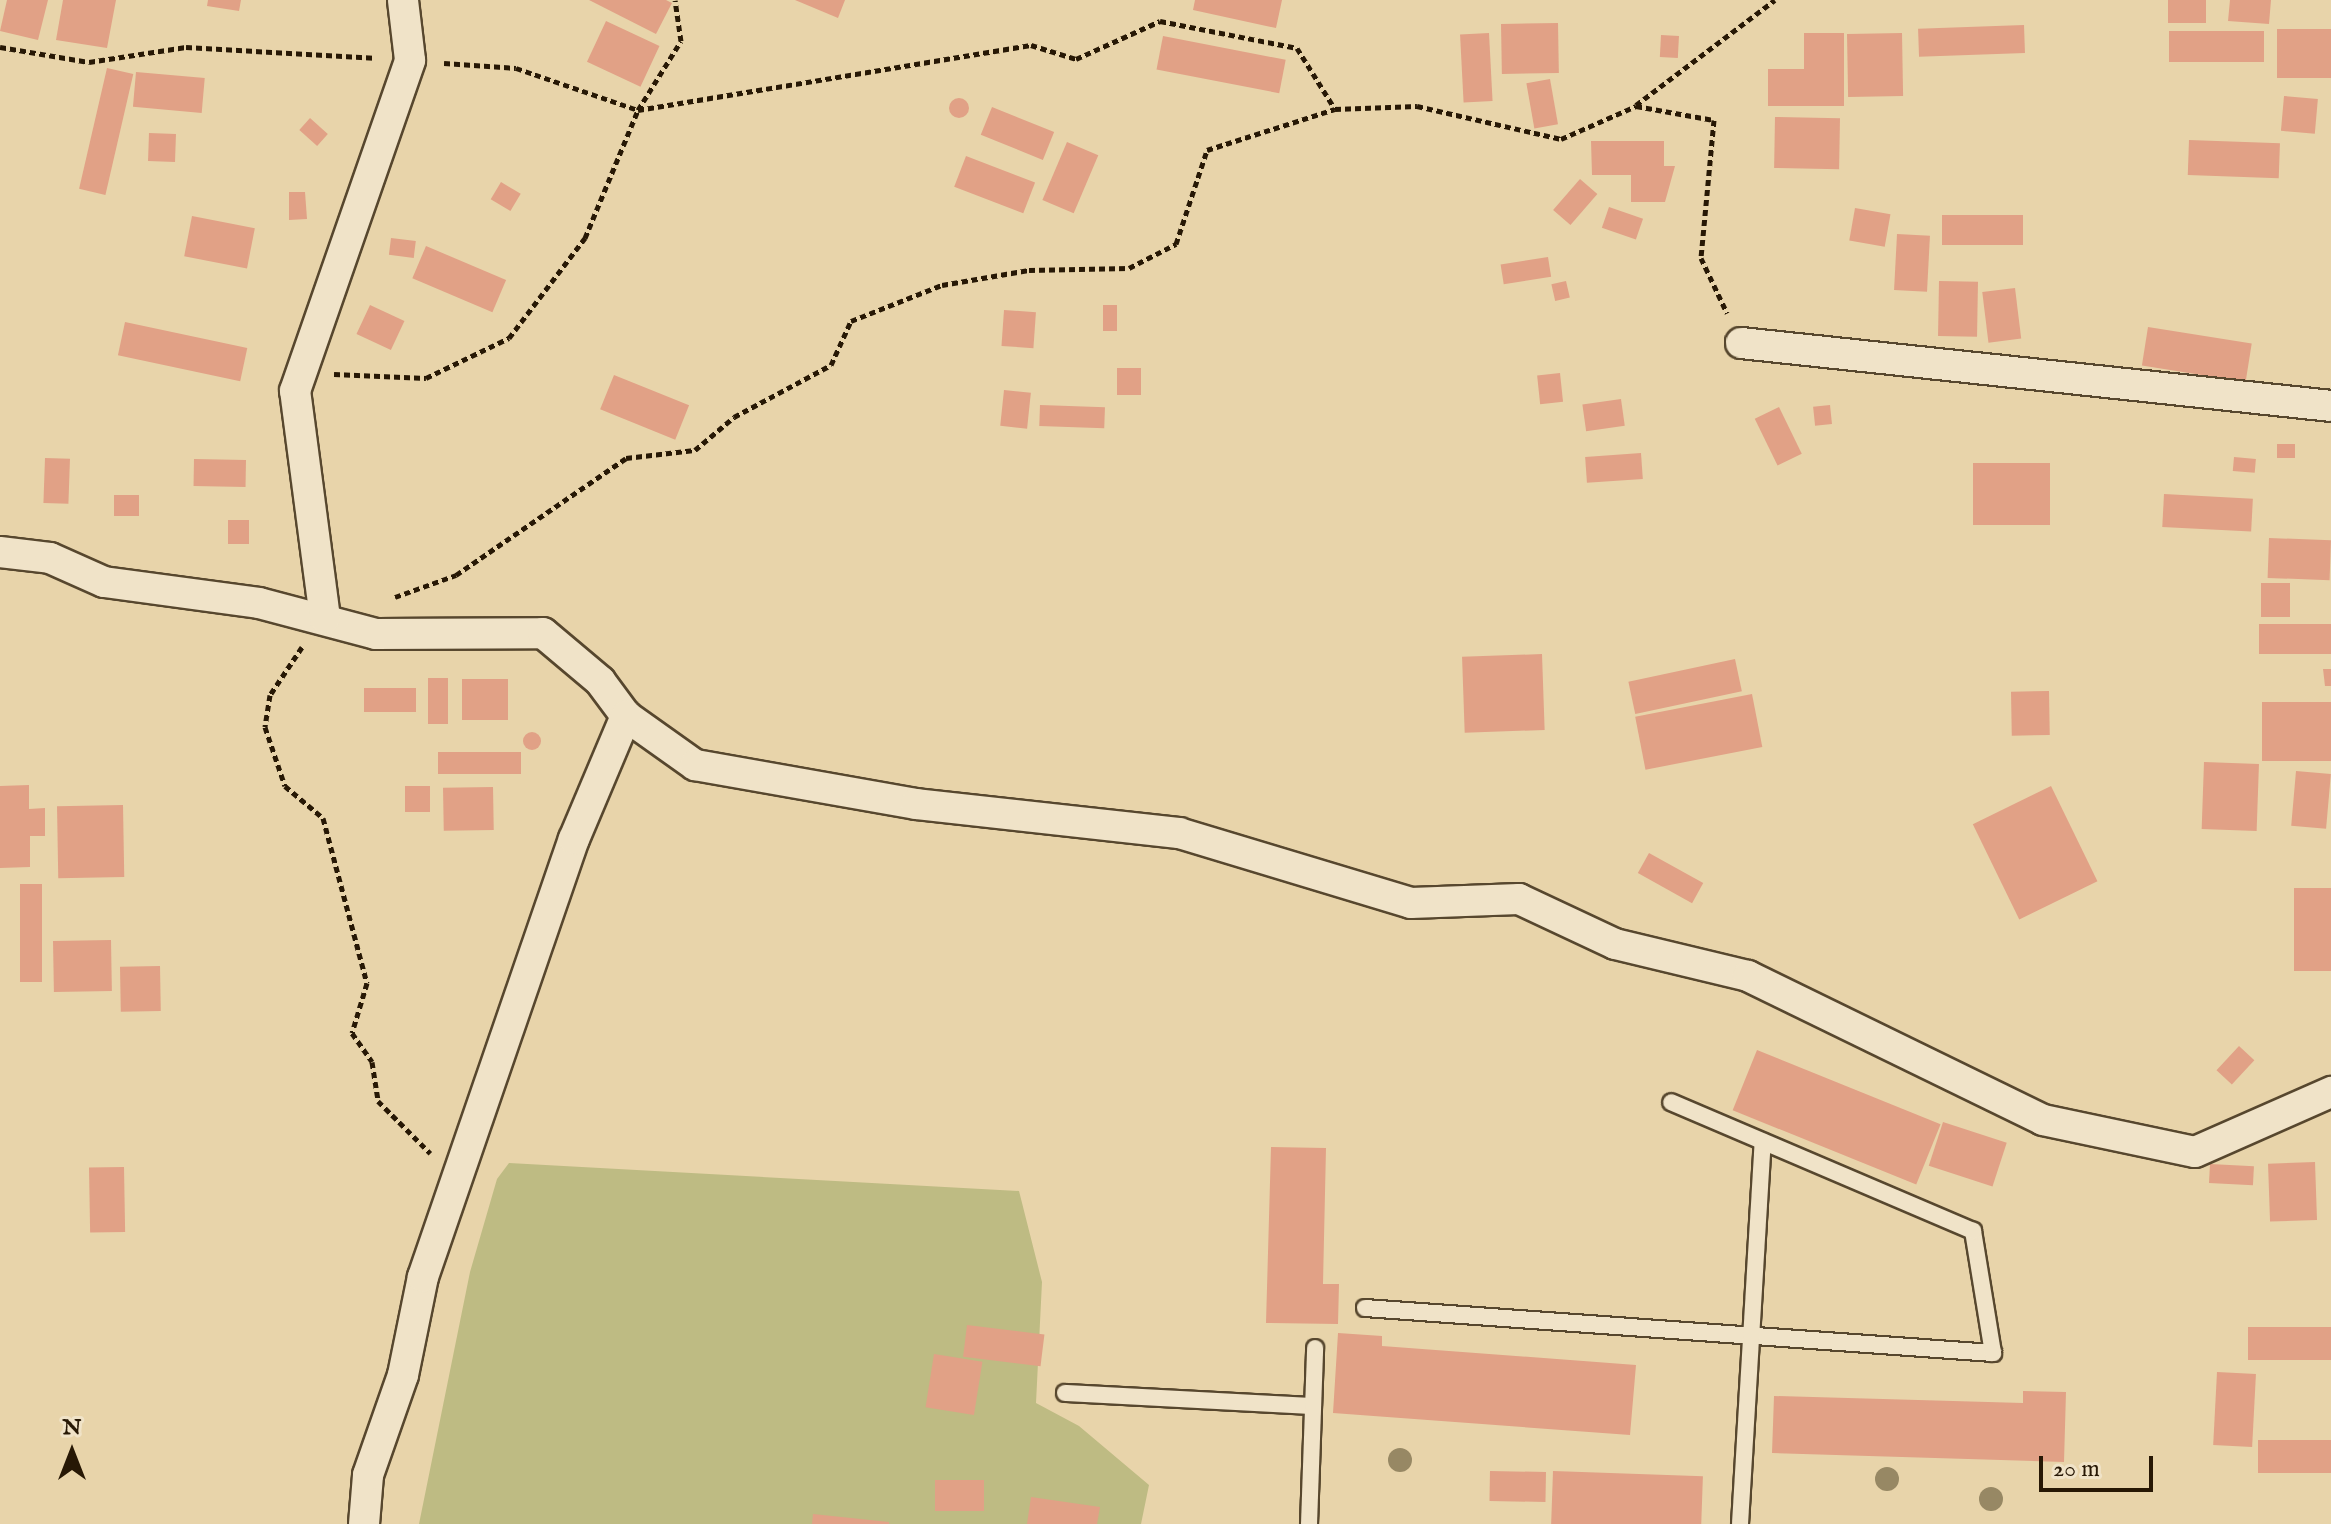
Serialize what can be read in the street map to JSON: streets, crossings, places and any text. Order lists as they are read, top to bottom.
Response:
{
  "scale_bar": "20 m",
  "north": "top"
}
